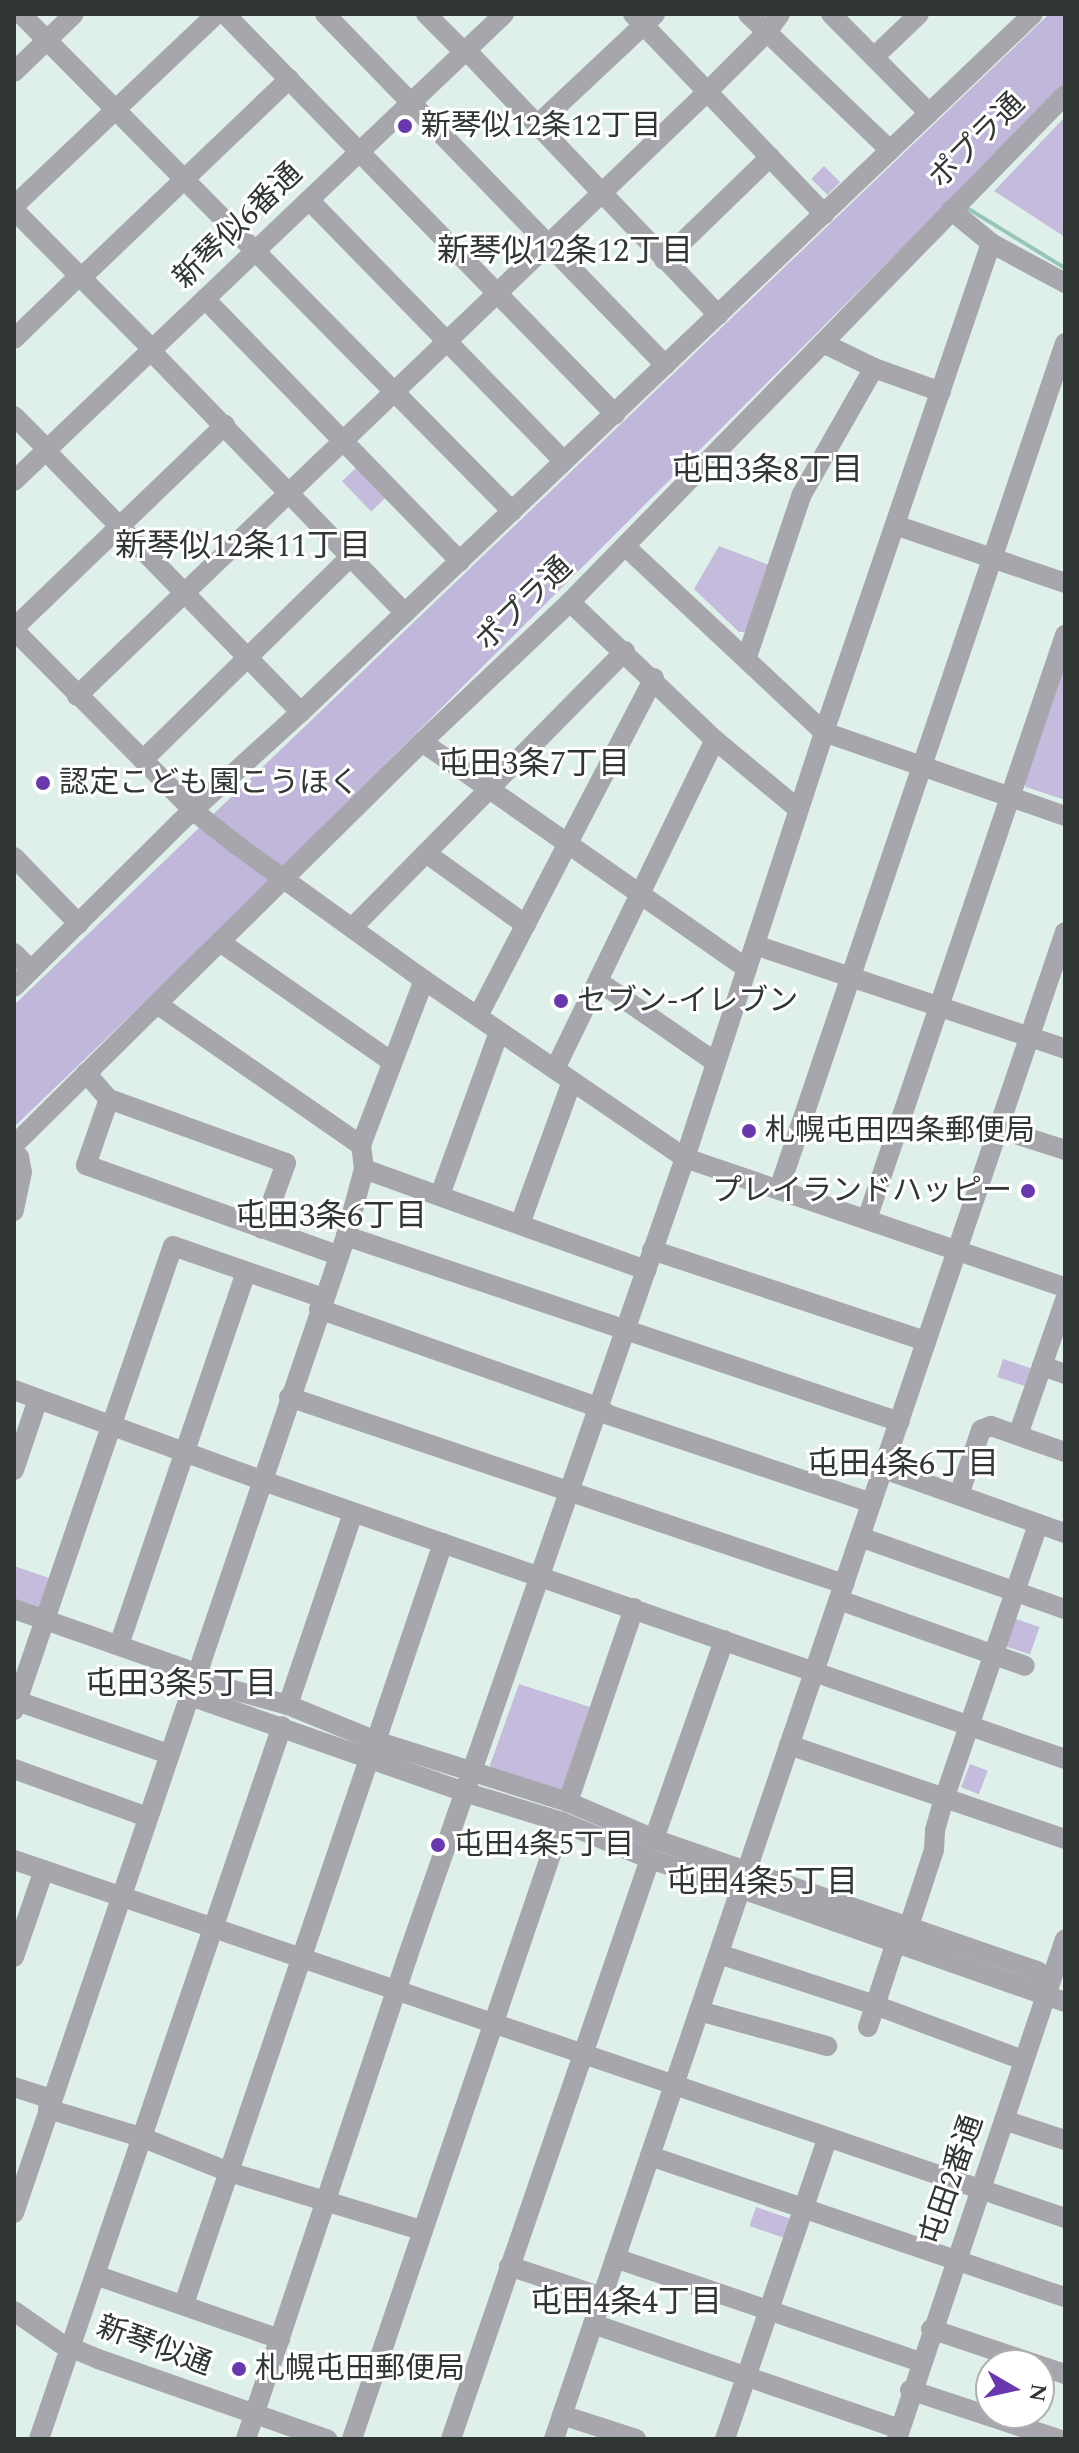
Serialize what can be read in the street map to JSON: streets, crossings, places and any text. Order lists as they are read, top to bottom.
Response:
{
  "streets": {
    "street": [
      "ポプラ通",
      "新琴似6番通",
      "屯田2番通",
      "新琴似通"
    ]
  },
  "districts": [
    "新琴似12条12丁目",
    "屯田3条8丁目",
    "新琴似12条11丁目",
    "屯田3条7丁目",
    "屯田3条6丁目",
    "屯田4条6丁目",
    "屯田3条5丁目",
    "屯田4条5丁目",
    "屯田4条4丁目"
  ],
  "places": [
    "新琴似12条12丁目",
    "認定こども園こうほく",
    "セブン-イレブン",
    "札幌屯田四条郵便局",
    "プレイランドハッピー",
    "屯田4条5丁目",
    "札幌屯田郵便局"
  ],
  "north": "right"
}
